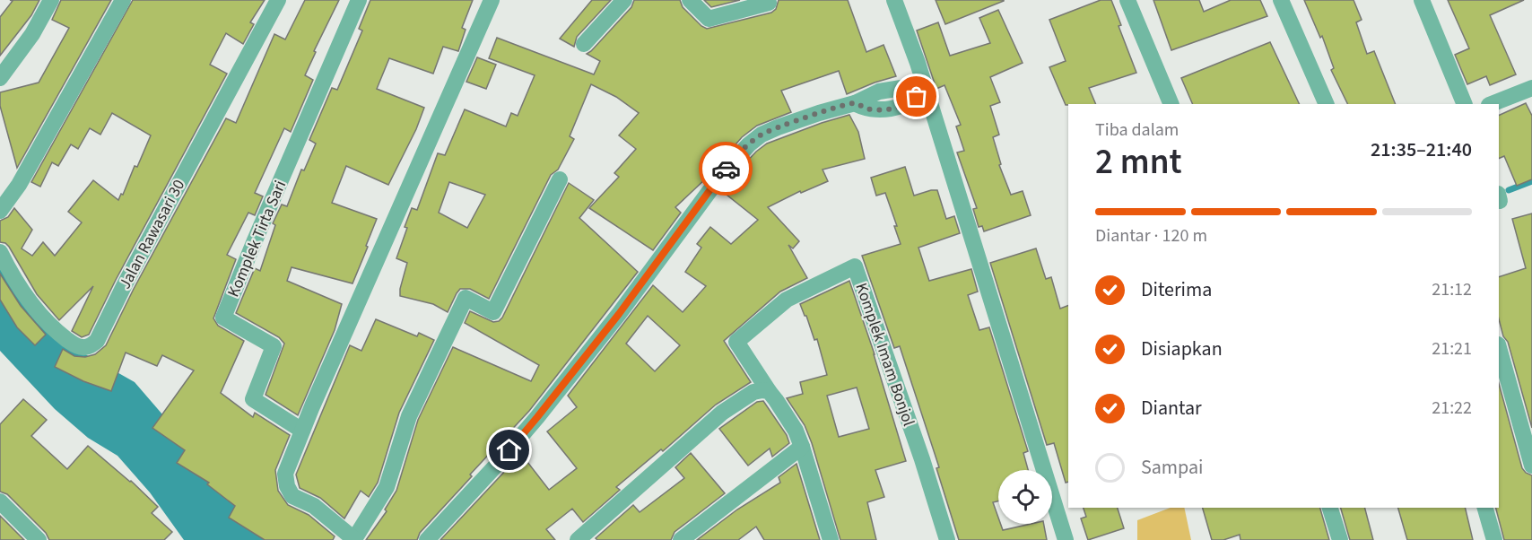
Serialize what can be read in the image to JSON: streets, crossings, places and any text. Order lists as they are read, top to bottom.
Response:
{
  "streets": {
    "street": ["Jalan Rawasari 30", "Komplek Tirta Sari", "Komplek Imam Bonjol"]
  },
  "page": {
    "heading": ["2 mnt", "Tiba dalam", "21:35–21:40"],
    "bar": "Diantar · 120 m",
    "list": [
      ["Diterima", "21:12"],
      ["Disiapkan", "21:21"],
      ["Diantar", "21:22"],
      "Sampai"
    ]
  }
}
